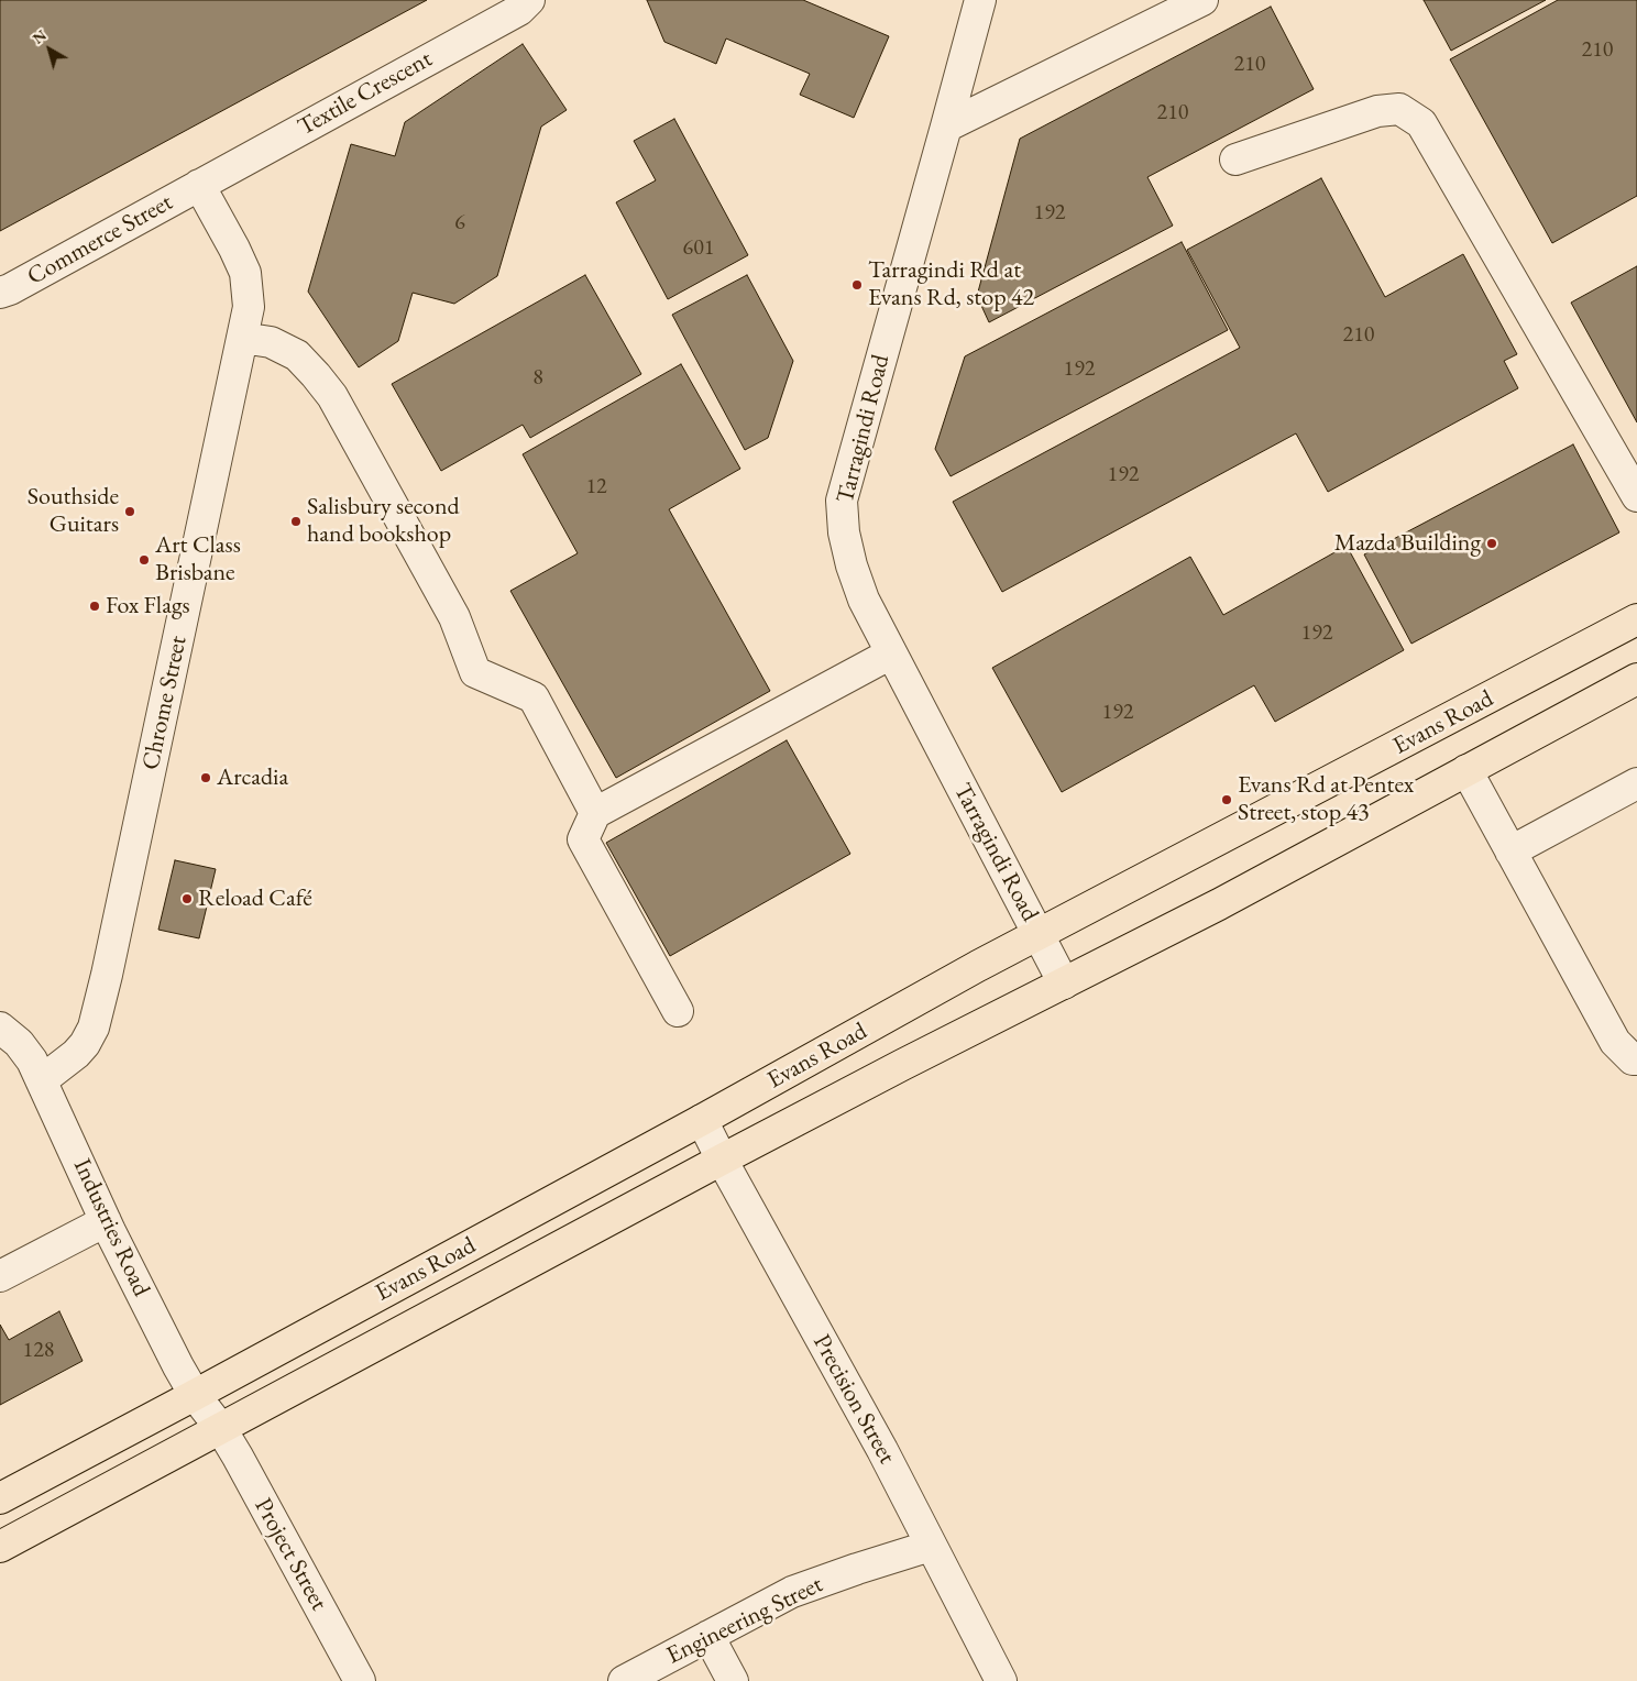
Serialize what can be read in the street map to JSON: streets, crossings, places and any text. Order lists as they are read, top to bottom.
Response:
{
  "streets": {
    "main road": ["Evans Road"],
    "street": [
      "Textile Crescent",
      "Commerce Street",
      "Tarragindi Road",
      "Chrome Street",
      "Industries Road",
      "Precision Street",
      "Project Street",
      "Engineering Street"
    ]
  },
  "crossings": [
    ["Textile Crescent", "Commerce Street"],
    ["Textile Crescent", "Chrome Street"],
    ["Commerce Street", "Chrome Street"],
    ["Tarragindi Road", "Evans Road"],
    ["Chrome Street", "Industries Road"],
    ["Evans Road", "Industries Road"],
    ["Evans Road", "Precision Street"],
    ["Evans Road", "Project Street"],
    ["Industries Road", "Project Street"],
    ["Precision Street", "Engineering Street"]
  ],
  "places": [
    "Tarragindi Rd at Evans Rd, stop 42",
    "Southside Guitars",
    "Salisbury second hand bookshop",
    "Mazda Building",
    "Art Class Brisbane",
    "Fox Flags",
    "Arcadia",
    "Evans Rd at Pentex Street, stop 43",
    "Reload Café"
  ],
  "house_numbers": [
    "210",
    "210",
    "210",
    "192",
    "6",
    "601",
    "210",
    "192",
    "8",
    "192",
    "12",
    "192",
    "192",
    "128"
  ],
  "north": "top left"
}
